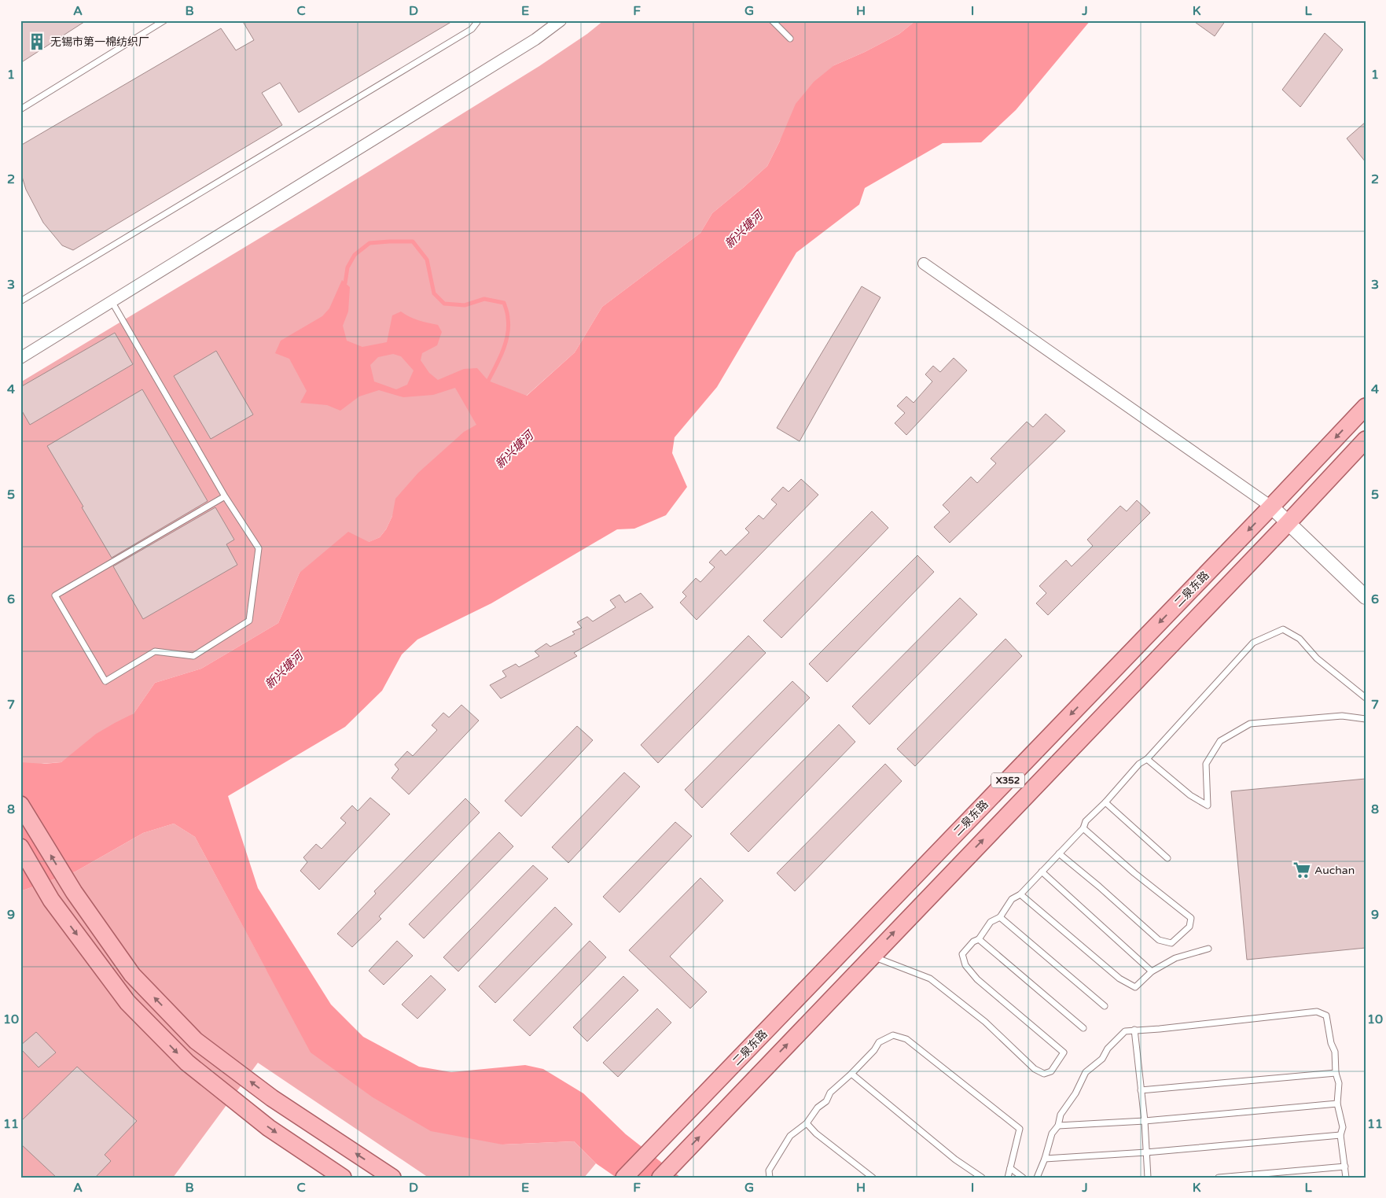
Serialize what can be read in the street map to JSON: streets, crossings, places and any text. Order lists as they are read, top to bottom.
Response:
{
  "streets": {
    "main road": ["二泉东路", "X352"]
  },
  "water": ["新兴塘河"],
  "places": {
    "building": ["无锡市第一棉纺织厂"],
    "supermarket": ["Auchan"]
  },
  "grid": {
    "columns": [
      "A",
      "B",
      "C",
      "D",
      "E",
      "F",
      "G",
      "H",
      "I",
      "J",
      "K",
      "L"
    ],
    "rows": [
      "1",
      "2",
      "3",
      "4",
      "5",
      "6",
      "7",
      "8",
      "9",
      "10",
      "11"
    ]
  }
}
